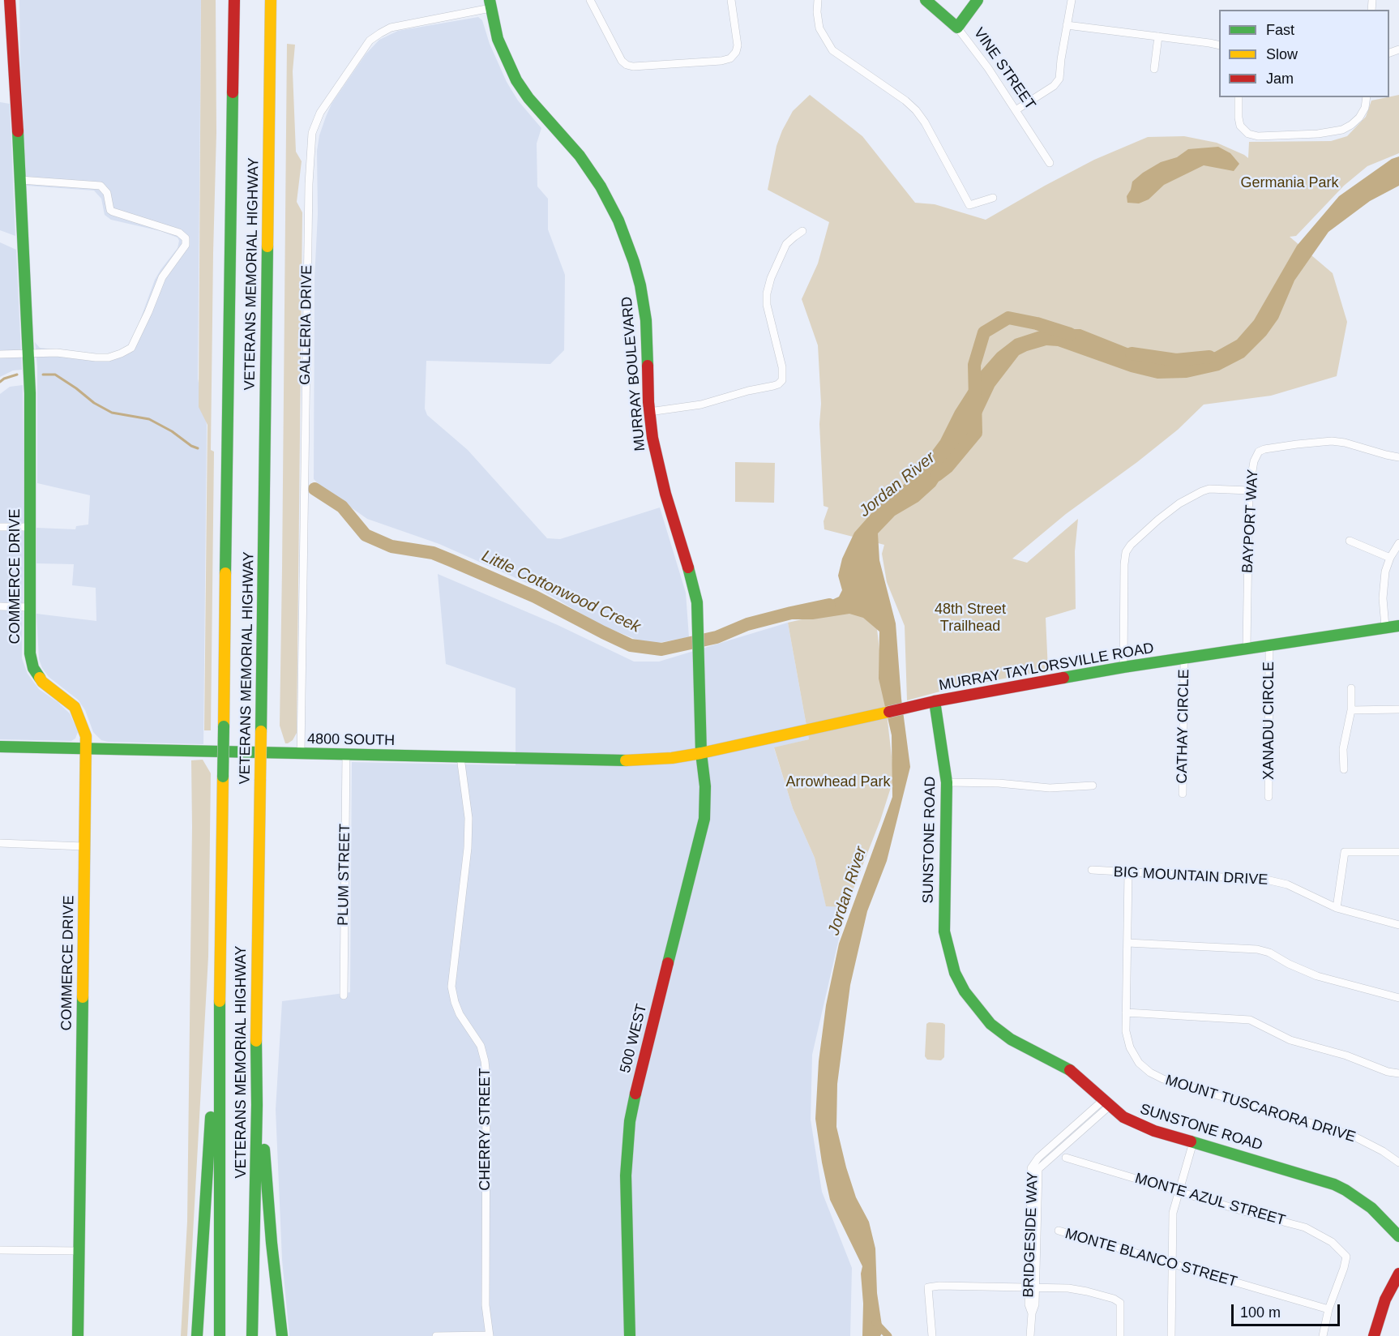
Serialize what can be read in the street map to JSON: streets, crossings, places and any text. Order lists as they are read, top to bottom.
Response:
{
  "streets": {
    "main road": [
      "VINE STREET",
      "VETERANS MEMORIAL HIGHWAY",
      "MURRAY BOULEVARD",
      "COMMERCE DRIVE",
      "MURRAY TAYLORSVILLE ROAD",
      "4800 SOUTH",
      "SUNSTONE ROAD",
      "500 WEST"
    ],
    "street": [
      "GALLERIA DRIVE",
      "BAYPORT WAY",
      "XANADU CIRCLE",
      "CATHAY CIRCLE",
      "PLUM STREET",
      "BIG MOUNTAIN DRIVE",
      "MOUNT TUSCARORA DRIVE",
      "CHERRY STREET",
      "MONTE AZUL STREET",
      "BRIDGESIDE WAY",
      "MONTE BLANCO STREET"
    ]
  },
  "crossings": [
    ["GALLERIA DRIVE", "MURRAY BOULEVARD"],
    ["GALLERIA DRIVE", "4800 SOUTH"],
    ["MURRAY BOULEVARD", "MURRAY TAYLORSVILLE ROAD"],
    ["MURRAY BOULEVARD", "4800 SOUTH"],
    ["MURRAY BOULEVARD", "500 WEST"],
    ["BAYPORT WAY", "MURRAY TAYLORSVILLE ROAD"],
    ["COMMERCE DRIVE", "4800 SOUTH"],
    ["MURRAY TAYLORSVILLE ROAD", "XANADU CIRCLE"],
    ["MURRAY TAYLORSVILLE ROAD", "CATHAY CIRCLE"],
    ["MURRAY TAYLORSVILLE ROAD", "4800 SOUTH"],
    ["MURRAY TAYLORSVILLE ROAD", "SUNSTONE ROAD"],
    ["MURRAY TAYLORSVILLE ROAD", "500 WEST"],
    ["4800 SOUTH", "PLUM STREET"],
    ["4800 SOUTH", "500 WEST"],
    ["4800 SOUTH", "CHERRY STREET"],
    ["SUNSTONE ROAD", "BRIDGESIDE WAY"],
    ["BIG MOUNTAIN DRIVE", "MOUNT TUSCARORA DRIVE"],
    ["MONTE AZUL STREET", "MONTE BLANCO STREET"]
  ],
  "water": ["Jordan River", "Little Cottonwood Creek"],
  "parks": ["Germania Park", "48th Street Trailhead", "Arrowhead Park"],
  "legend": ["Fast", "Slow", "Jam"],
  "scale_bar": "100 m"
}
